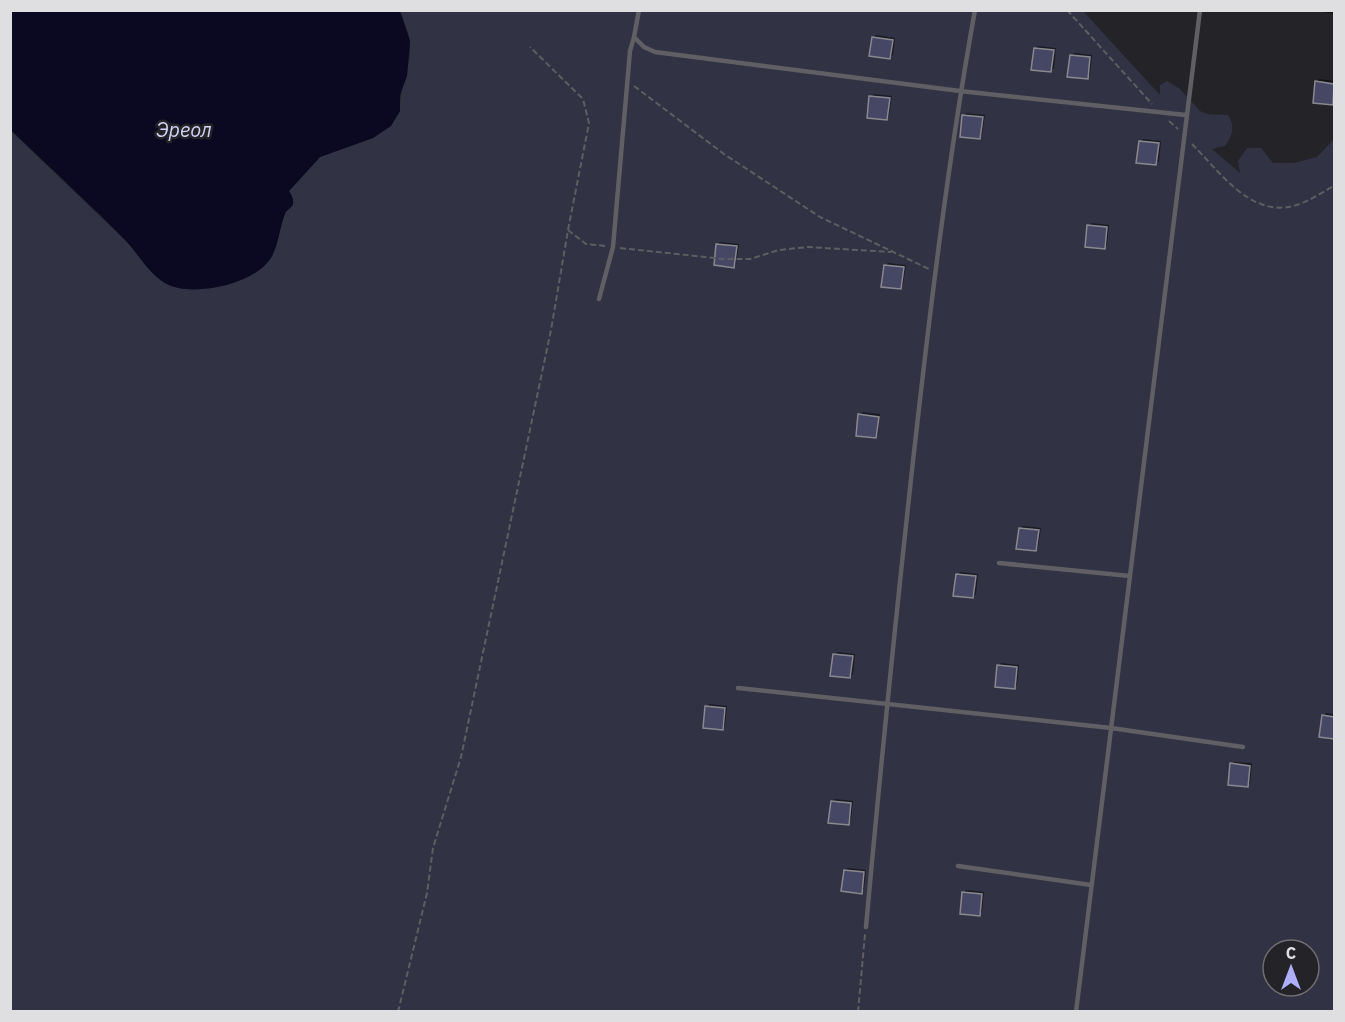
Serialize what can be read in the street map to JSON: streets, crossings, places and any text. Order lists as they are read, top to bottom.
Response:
{
  "water": ["Эреол"],
  "north": "top"
}
